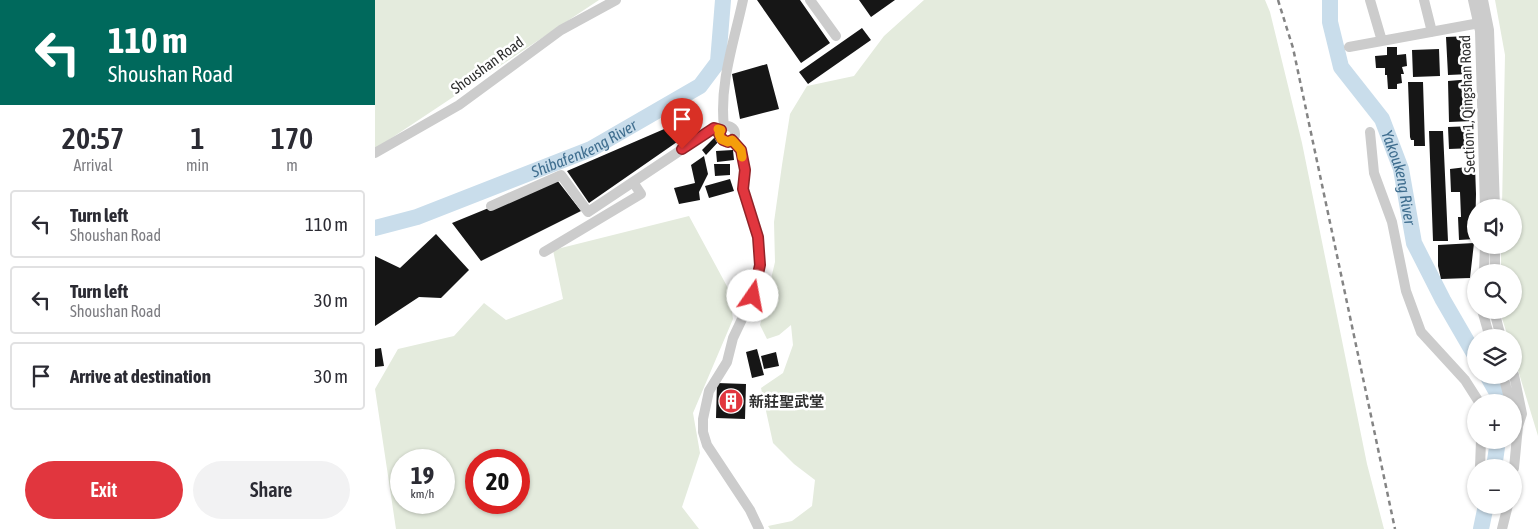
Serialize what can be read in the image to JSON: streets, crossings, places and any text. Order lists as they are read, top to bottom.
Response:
{
  "streets": {
    "street": ["Shoushan Road", "Section 1, Qingshan Road"]
  },
  "water": ["Shibafenkeng River", "Yakoukeng River"],
  "places": {
    "building": ["新莊聖武堂"]
  },
  "page": {
    "turn": ["110 m", "Shoushan Road"],
    "eta": [
      "20:57",
      "Arrival",
      "1",
      "min",
      "170",
      "m"
    ],
    "list": [
      {
        "name": "Turn left",
        "note": "Shoushan Road",
        "value": "110 m"
      },
      {
        "name": "Turn left",
        "note": "Shoushan Road",
        "value": "30 m"
      },
      {
        "name": "Arrive at destination",
        "value": "30 m"
      }
    ],
    "map_buttons": ["+", "−"],
    "speed": "19 km/h",
    "limit": "20",
    "buttons": ["Exit", "Share"]
  }
}
